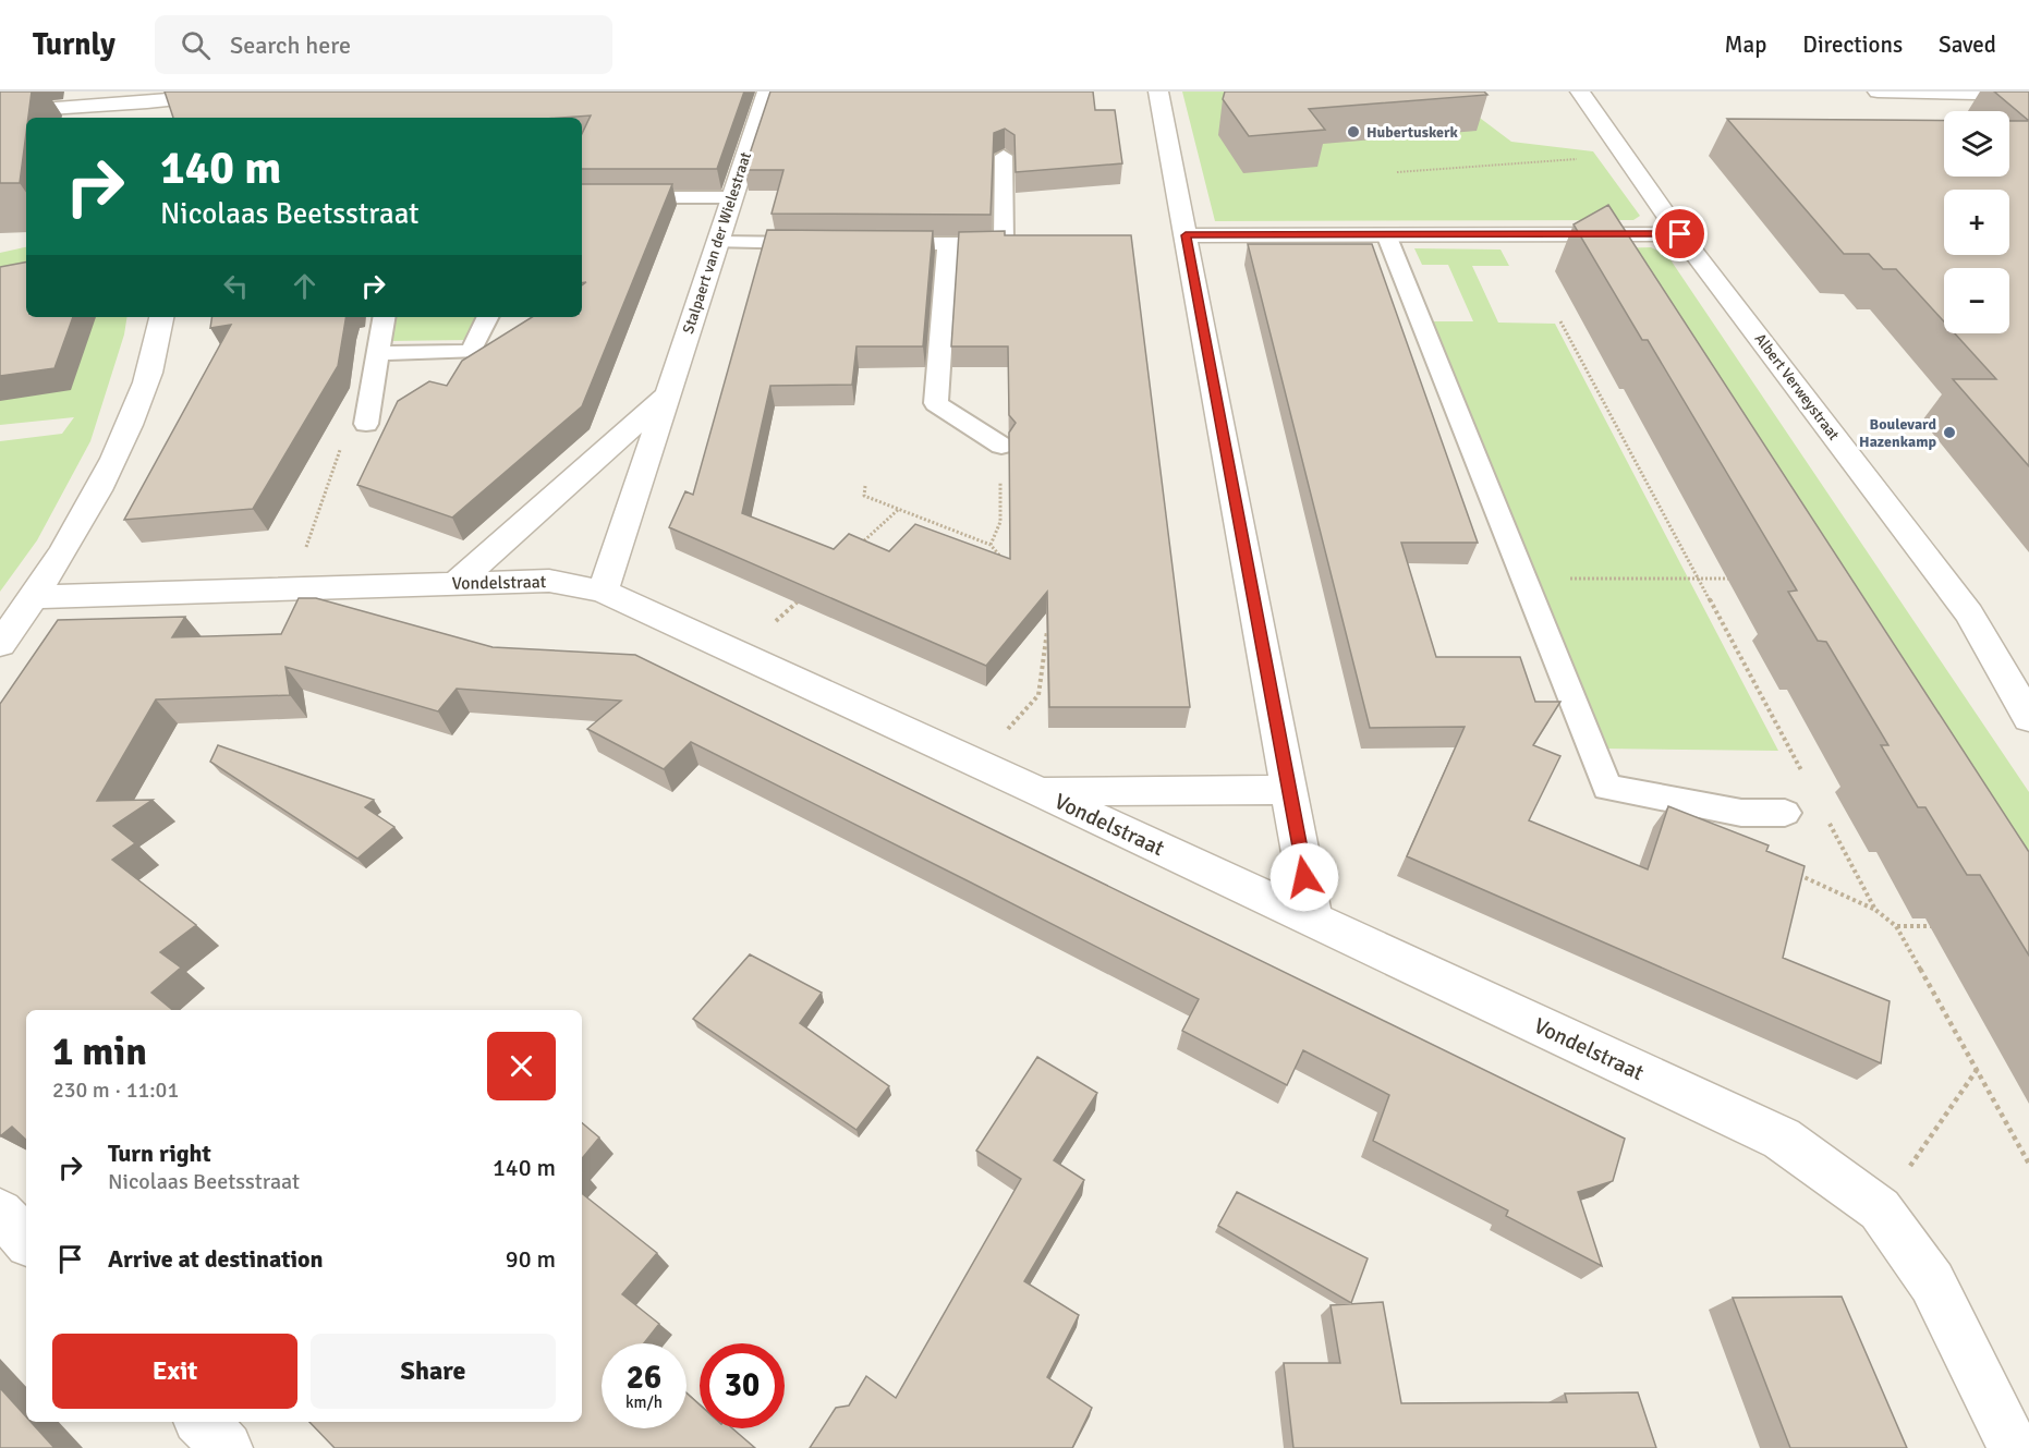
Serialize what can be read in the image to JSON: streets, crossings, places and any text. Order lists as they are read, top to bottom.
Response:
{
  "streets": {
    "street": ["Stalpaert van der Wielestraat", "Albert Verweystraat", "Vondelstraat"]
  },
  "crossings": [
    ["Stalpaert van der Wielestraat", "Vondelstraat"]
  ],
  "places": ["Hubertuskerk", "Boulevard Hazenkamp"],
  "page": {
    "header": "Turnly",
    "search": "Search here",
    "nav": ["Map", "Directions", "Saved"],
    "map_buttons": ["+", "−"],
    "turn": ["140 m", "Nicolaas Beetsstraat"],
    "heading": ["1 min", "230 m · 11:01"],
    "list": [
      {
        "name": "Turn right",
        "note": "Nicolaas Beetsstraat",
        "value": "140 m"
      },
      {
        "name": "Arrive at destination",
        "value": "90 m"
      }
    ],
    "buttons": ["Exit", "Share"],
    "speed": "26 km/h",
    "limit": "30"
  }
}
